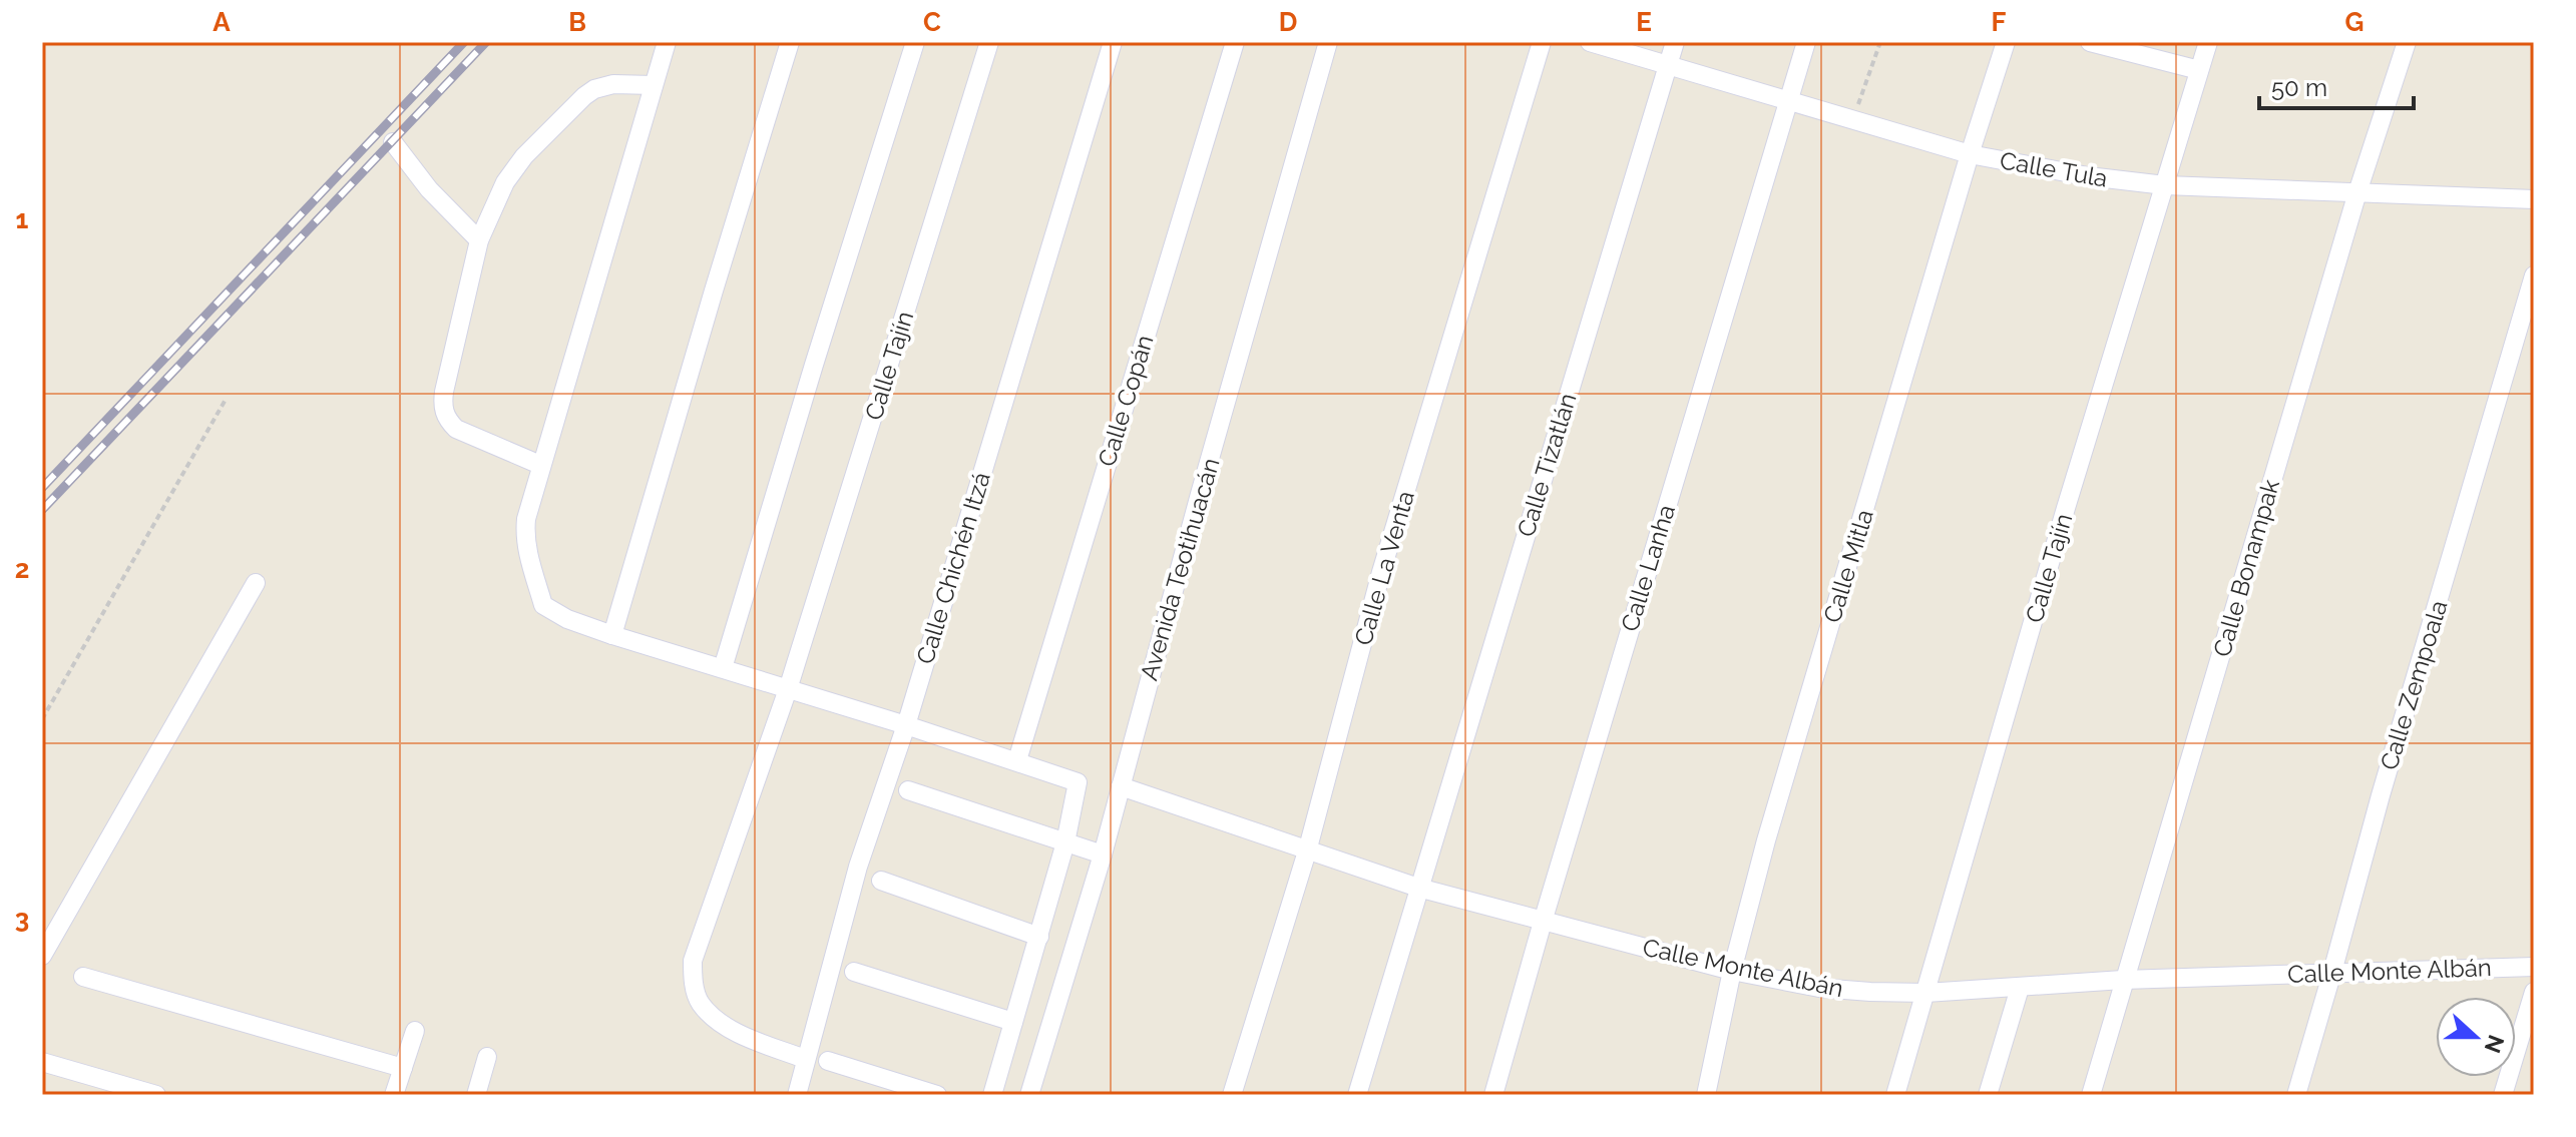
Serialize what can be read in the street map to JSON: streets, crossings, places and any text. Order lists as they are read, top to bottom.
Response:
{
  "streets": {
    "street": [
      "Calle Tula",
      "Calle Tajín",
      "Calle Copán",
      "Calle Tizatlán",
      "Calle Mitla",
      "Calle Chichén Itzá",
      "Calle La Venta",
      "Calle Lanha",
      "Calle Bonampak",
      "Avenida Teotihuacán",
      "Calle Zempoala",
      "Calle Monte Albán"
    ]
  },
  "crossings": [
    ["Calle Tula", "Calle Tajín"],
    ["Calle Tula", "Calle Tizatlán"],
    ["Calle Tula", "Calle Mitla"],
    ["Calle Tula", "Calle Lanha"],
    ["Calle Tula", "Calle Bonampak"],
    ["Calle Tajín", "Calle Chichén Itzá"],
    ["Calle Tajín", "Calle Monte Albán"],
    ["Calle Tizatlán", "Calle Monte Albán"],
    ["Calle Mitla", "Calle Monte Albán"],
    ["Calle La Venta", "Calle Monte Albán"],
    ["Calle Lanha", "Calle Monte Albán"],
    ["Calle Bonampak", "Calle Monte Albán"],
    ["Avenida Teotihuacán", "Calle Monte Albán"],
    ["Calle Zempoala", "Calle Monte Albán"]
  ],
  "scale_bar": "50 m",
  "north": "right",
  "grid": {
    "columns": [
      "A",
      "B",
      "C",
      "D",
      "E",
      "F",
      "G"
    ],
    "rows": ["1", "2", "3"]
  }
}
